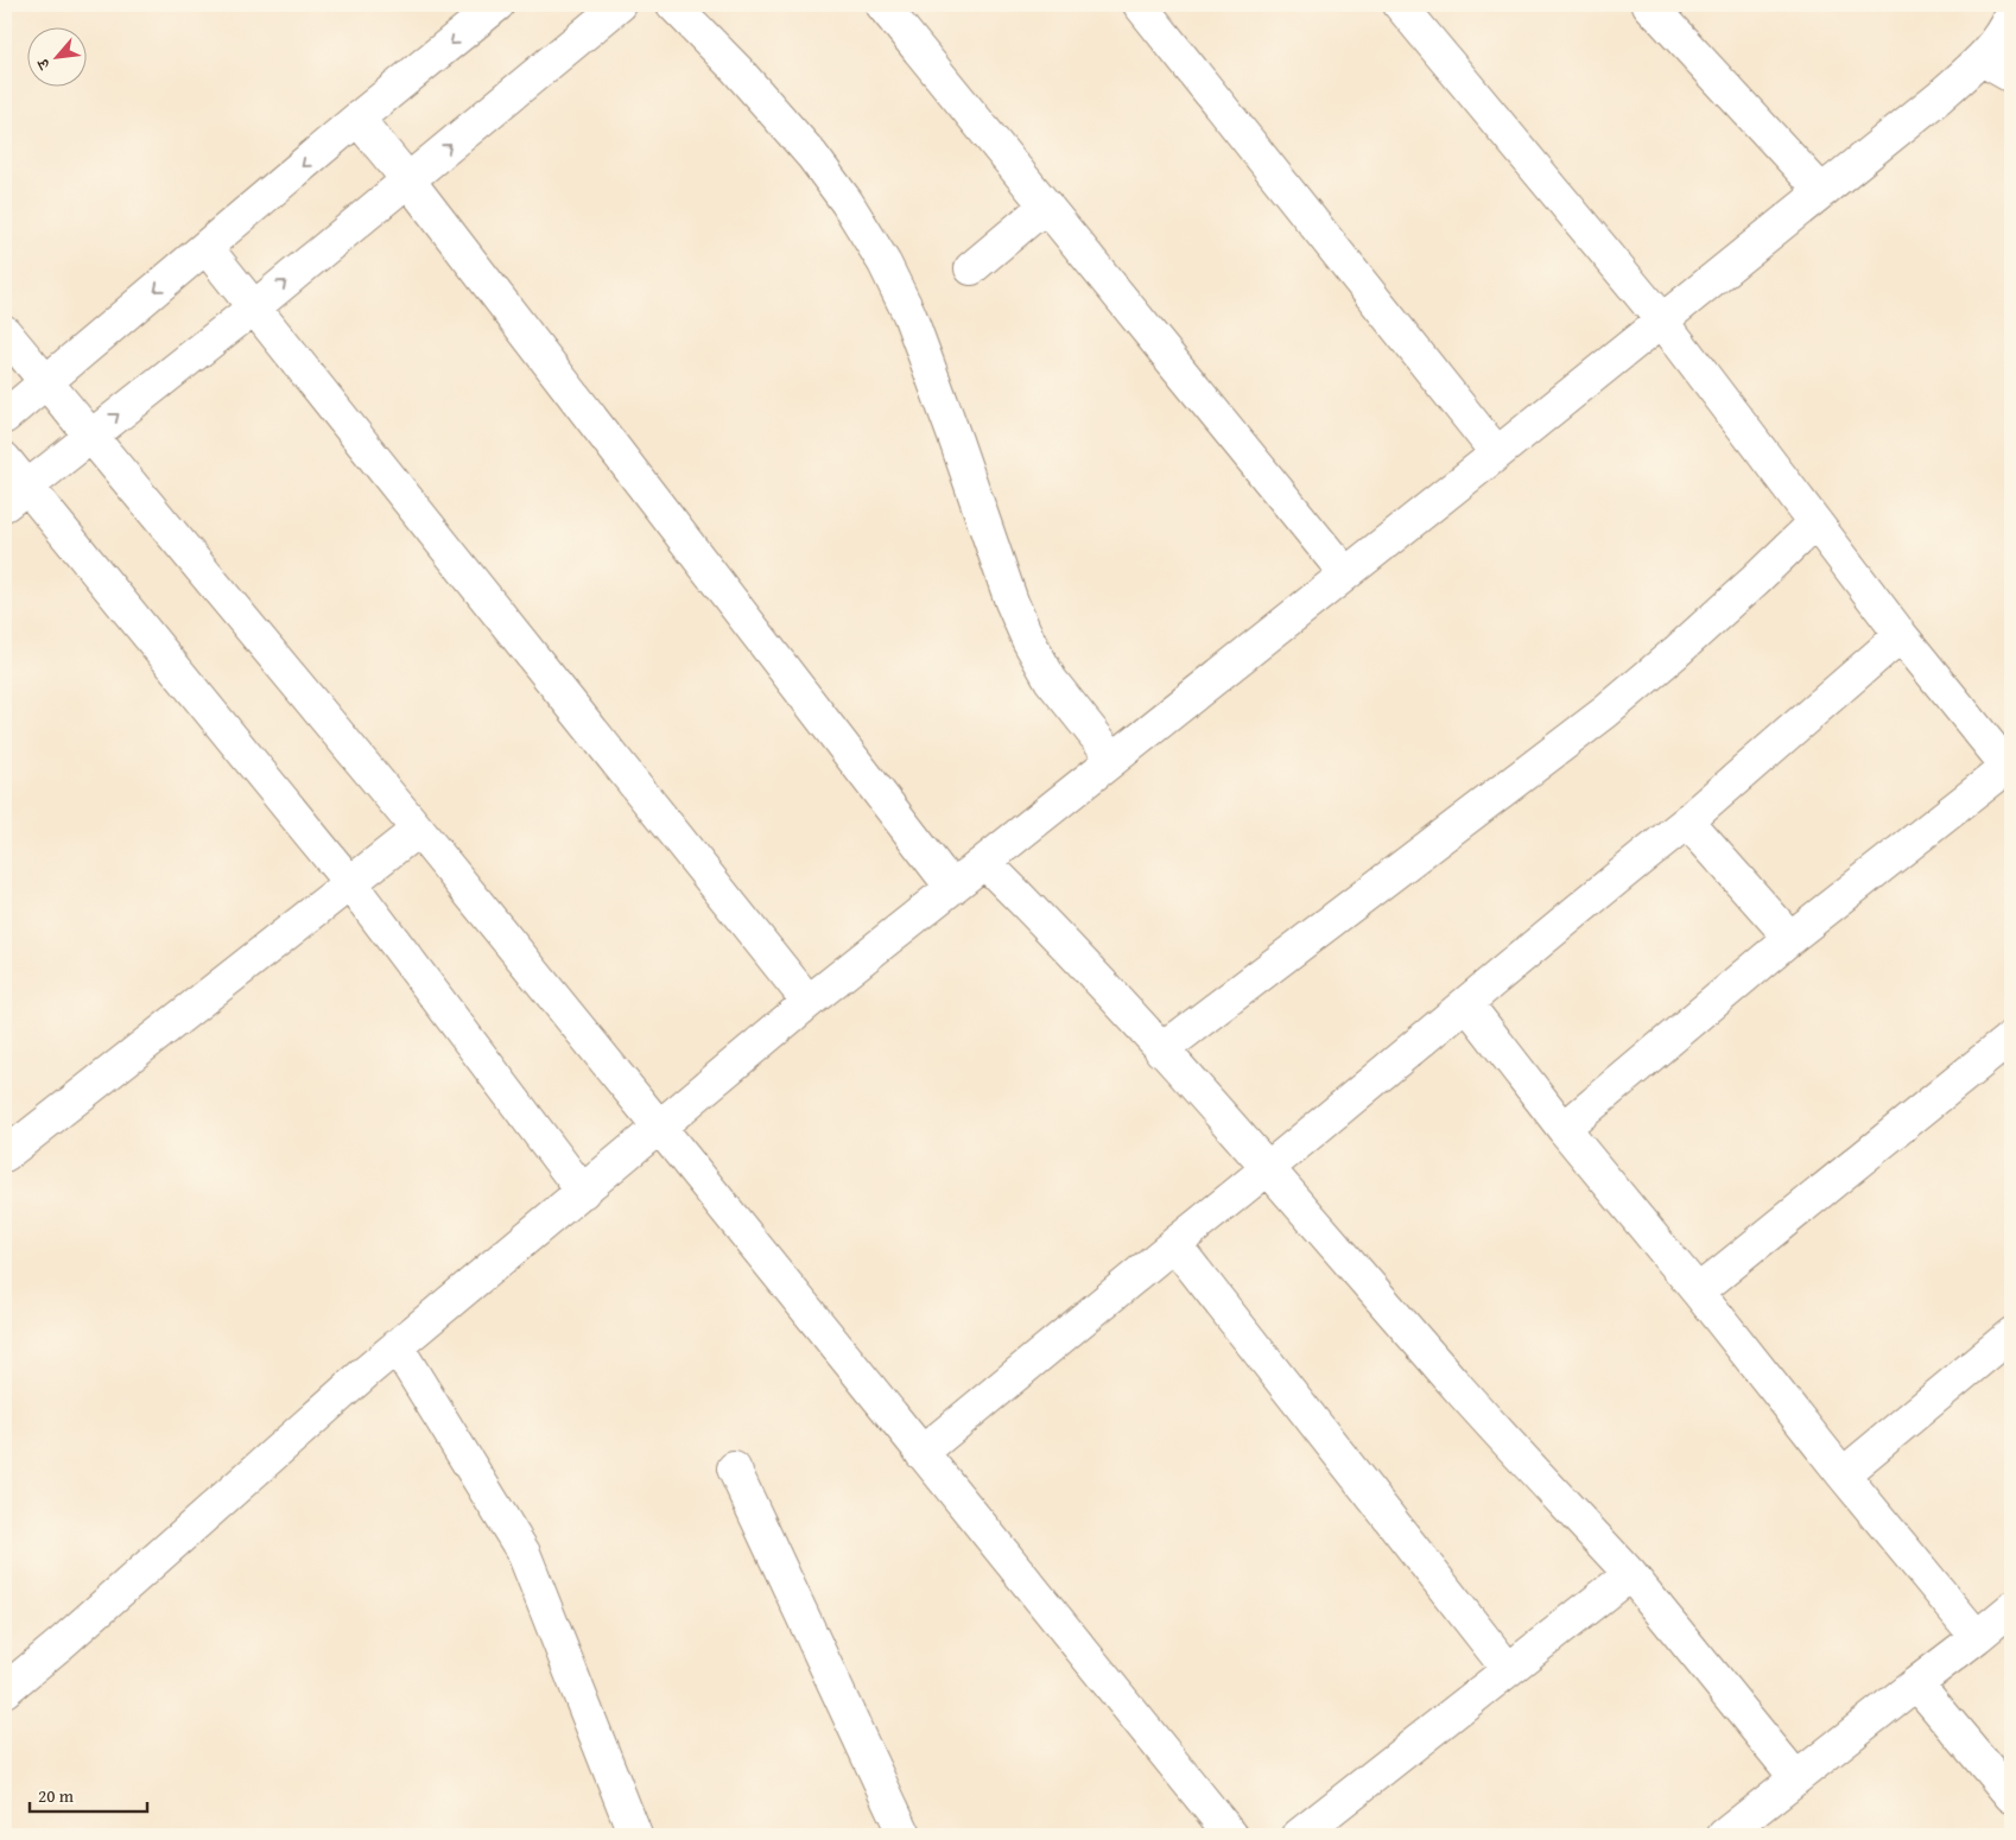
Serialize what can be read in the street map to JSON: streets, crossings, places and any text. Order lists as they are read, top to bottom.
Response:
{
  "scale_bar": "20 m",
  "north": "bottom left"
}
